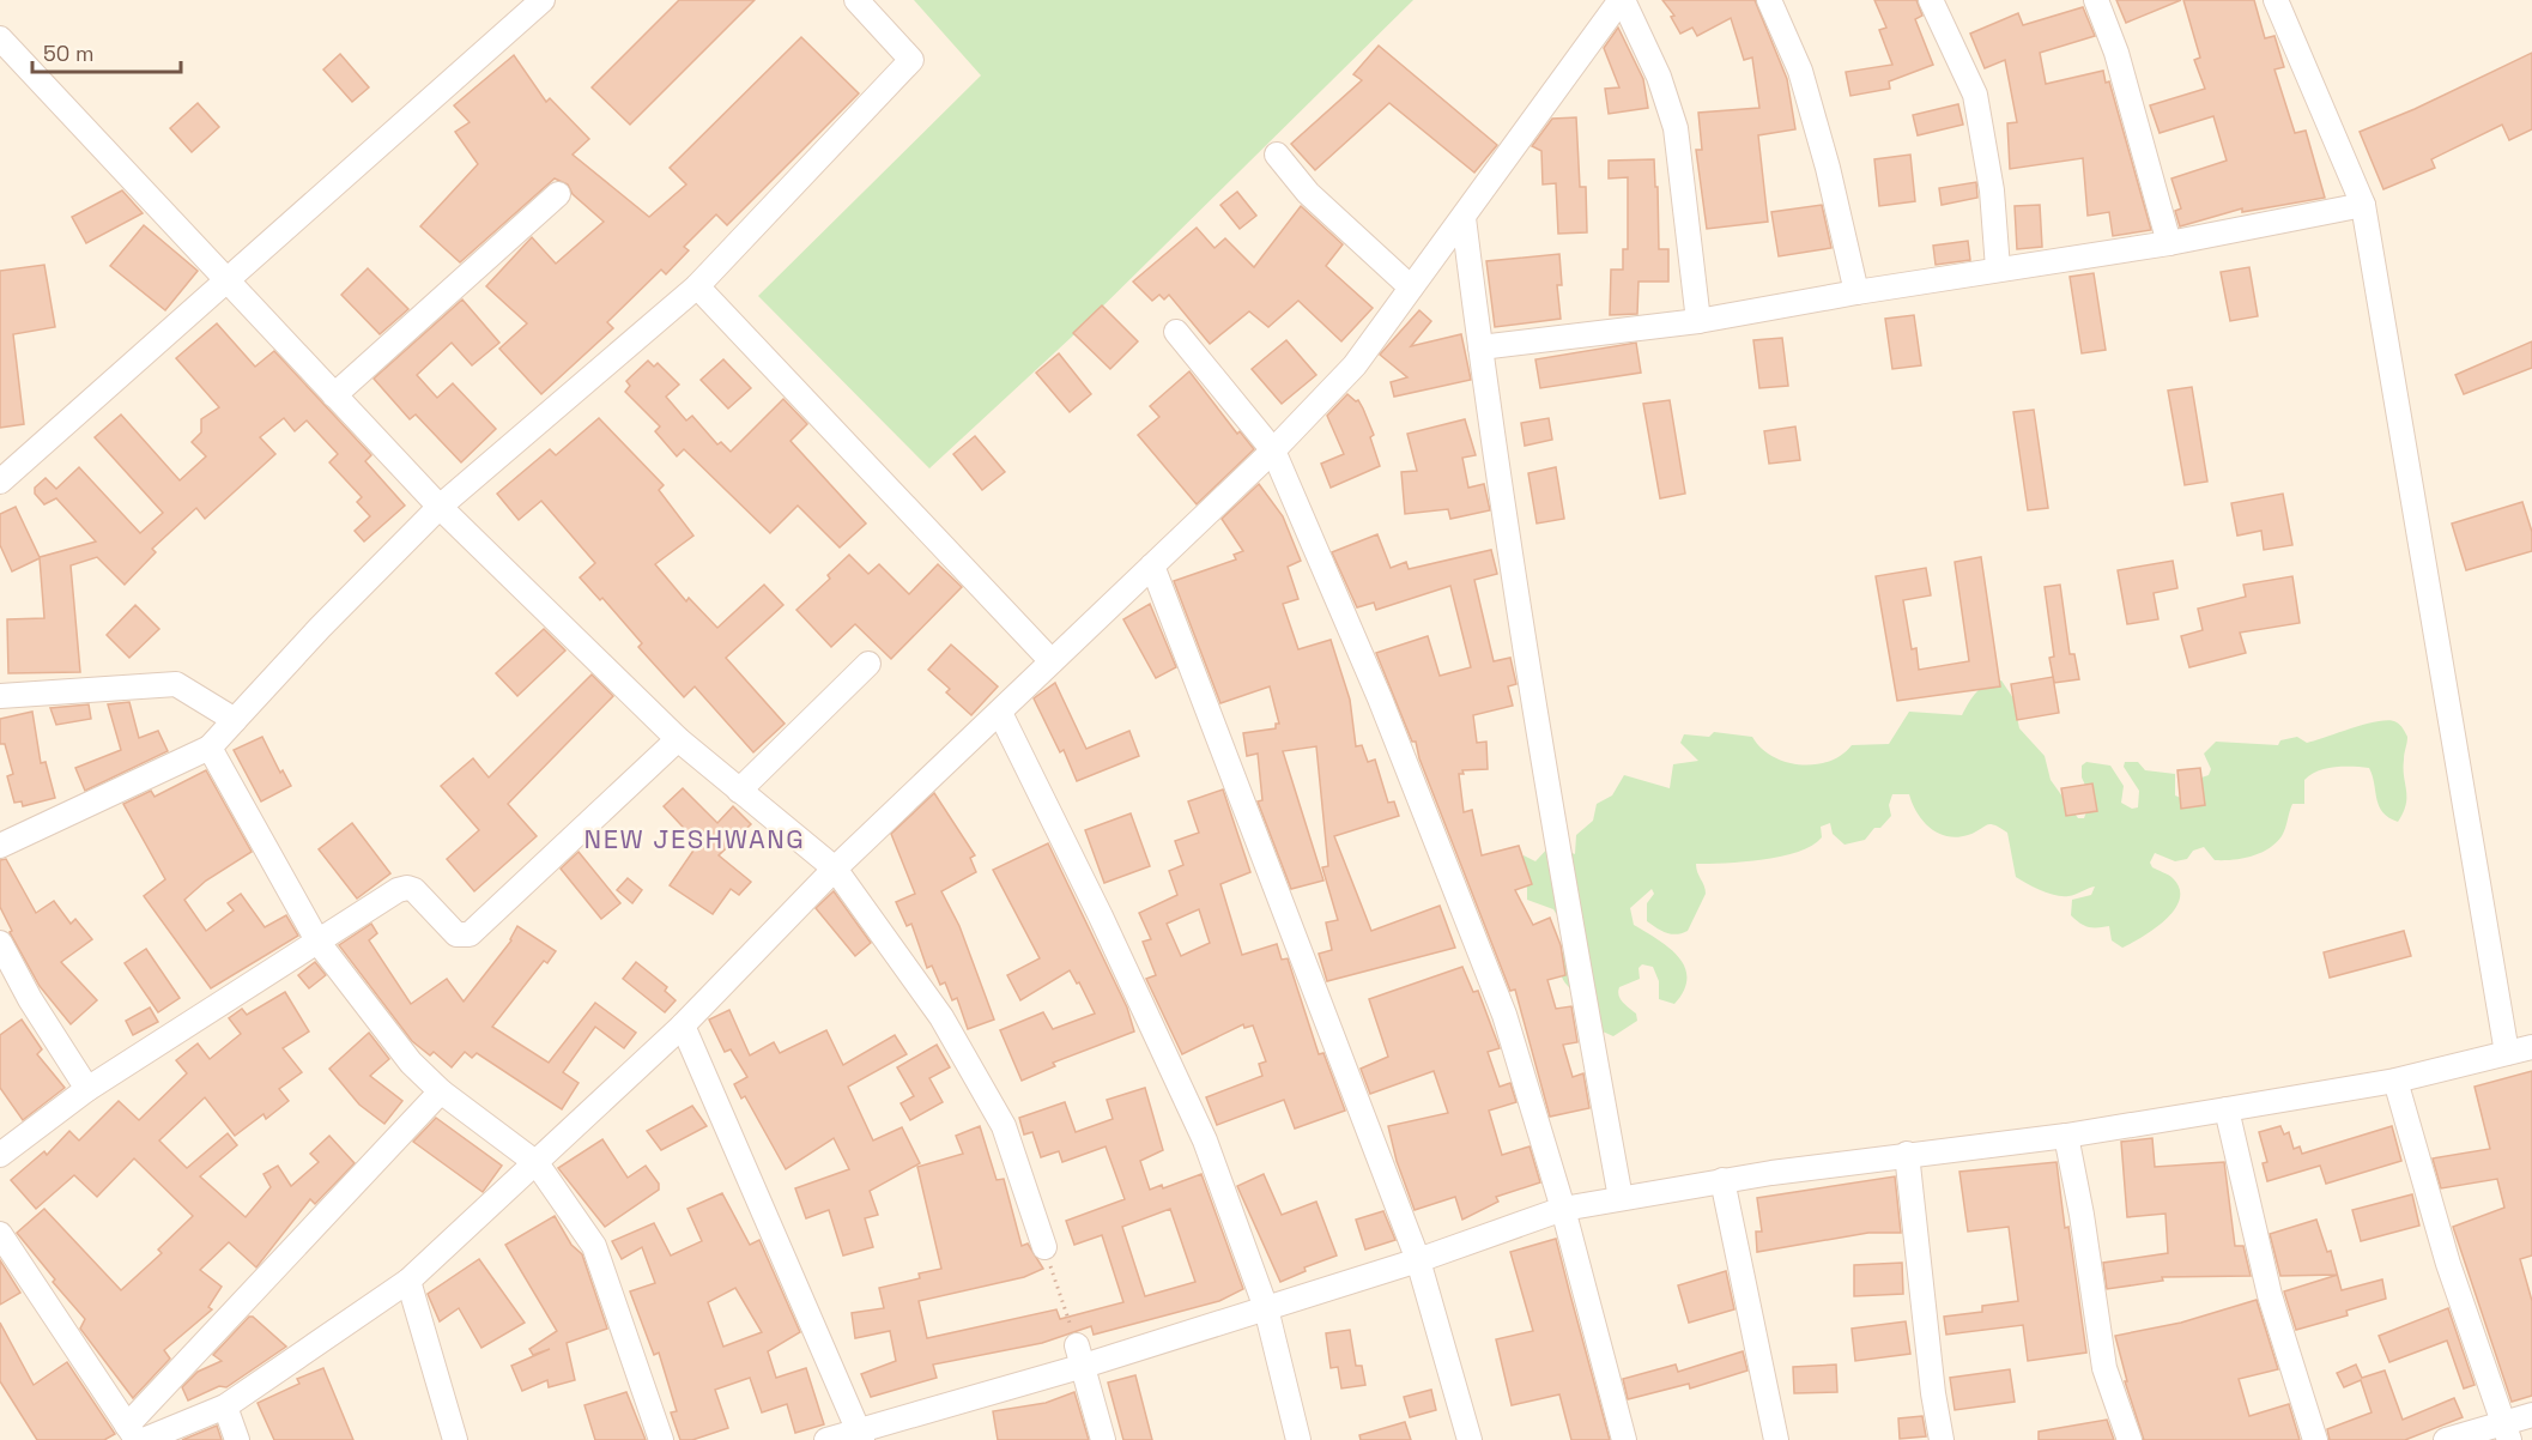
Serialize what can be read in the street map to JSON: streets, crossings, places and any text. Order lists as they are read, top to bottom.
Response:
{
  "districts": ["NEW JESHWANG"],
  "scale_bar": "50 m"
}
